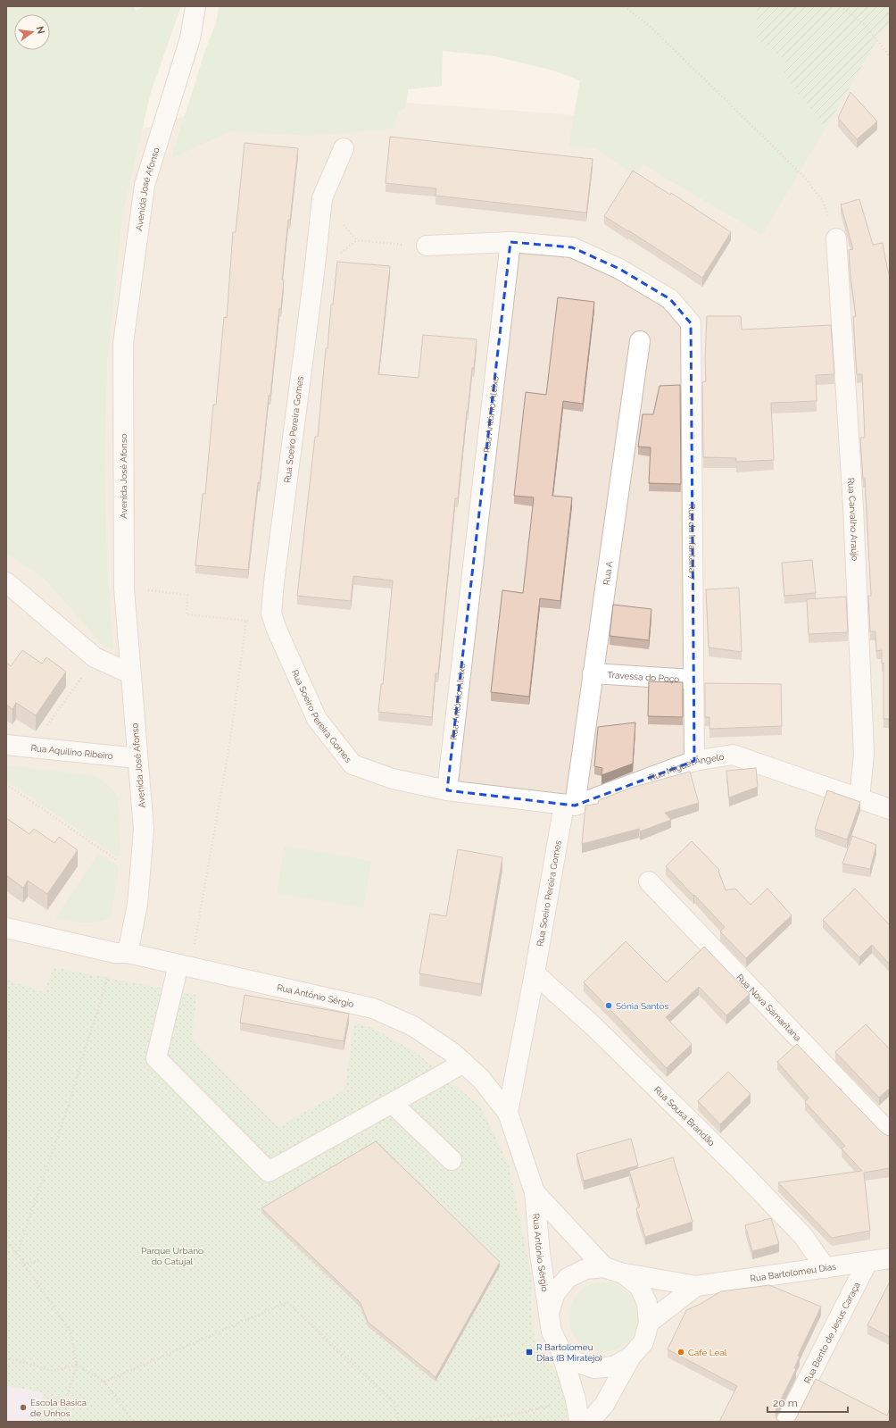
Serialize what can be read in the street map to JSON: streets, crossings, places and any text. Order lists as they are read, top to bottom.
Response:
{
  "streets": {
    "street": [
      "Avenida José Afonso",
      "Rua António Aleixo",
      "Rua Soeiro Pereira Gomes",
      "Rua Carvalho Araújo",
      "Rua da Infantaria 7",
      "Rua A",
      "Travessa do Poço",
      "Rua Aquilíno Ribeiro",
      "Rua Miguel Ângelo",
      "Rua António Sérgio",
      "Rua Nova Samaritana",
      "Rua Sousa Brandão",
      "Rua Bartolomeu Dias",
      "Rua Bento de Jesus Caraça"
    ]
  },
  "crossings": [
    ["Avenida José Afonso", "Rua Aquilíno Ribeiro"],
    ["Avenida José Afonso", "Rua António Sérgio"],
    ["Rua António Aleixo", "Rua Soeiro Pereira Gomes"],
    ["Rua António Aleixo", "Rua da Infantaria 7"],
    ["Rua Soeiro Pereira Gomes", "Rua A"],
    ["Rua Soeiro Pereira Gomes", "Rua Miguel Ângelo"],
    ["Rua Soeiro Pereira Gomes", "Rua António Sérgio"],
    ["Rua Soeiro Pereira Gomes", "Rua Sousa Brandão"],
    ["Rua Carvalho Araújo", "Rua Miguel Ângelo"],
    ["Rua da Infantaria 7", "Travessa do Poço"],
    ["Rua da Infantaria 7", "Rua Miguel Ângelo"],
    ["Rua A", "Travessa do Poço"],
    ["Rua A", "Rua Miguel Ângelo"],
    ["Rua António Sérgio", "Rua Bartolomeu Dias"],
    ["Rua Sousa Brandão", "Rua Bartolomeu Dias"],
    ["Rua Bartolomeu Dias", "Rua Bento de Jesus Caraça"]
  ],
  "parks": ["Parque Urbano do Catujal"],
  "places": {
    "other": ["Sónia Santos", "Café Leal", "Escola Básica de Unhos"],
    "transit": ["R Bartolomeu Dias (B Miratejo)"]
  },
  "scale_bar": "20 m",
  "north": "right"
}
